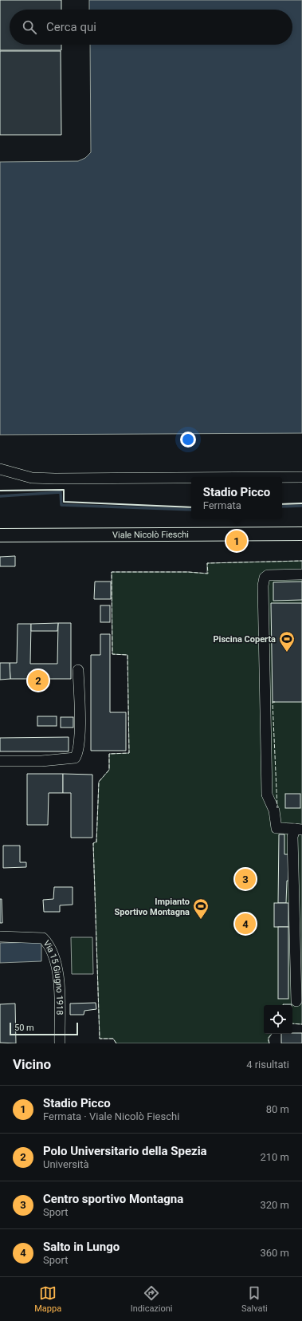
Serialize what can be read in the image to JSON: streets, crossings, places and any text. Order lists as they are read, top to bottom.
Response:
{
  "streets": {
    "main road": ["Viale Nicolò Fieschi"],
    "street": ["Via 15 Giugno 1918"]
  },
  "places": {
    "sports": ["Piscina Coperta", "Impianto Sportivo Montagna"]
  },
  "scale_bar": "50 m",
  "page": {
    "search": "Cerca qui",
    "popup": ["Stadio Picco", "Fermata"],
    "pins": [
      "1",
      "2",
      "3",
      "4"
    ],
    "scale": "50 m",
    "heading": ["Vicino", "4 risultati"],
    "list": [
      {
        "mark": "1",
        "name": "Stadio Picco",
        "note": "Fermata · Viale Nicolò Fieschi",
        "value": "80 m"
      },
      {
        "mark": "2",
        "name": "Polo Universitario della Spezia",
        "note": "Università",
        "value": "210 m"
      },
      {
        "mark": "3",
        "name": "Centro sportivo Montagna",
        "note": "Sport",
        "value": "320 m"
      },
      {
        "mark": "4",
        "name": "Salto in Lungo",
        "note": "Sport",
        "value": "360 m"
      }
    ],
    "nav": ["Mappa", "Indicazioni", "Salvati"]
  }
}
